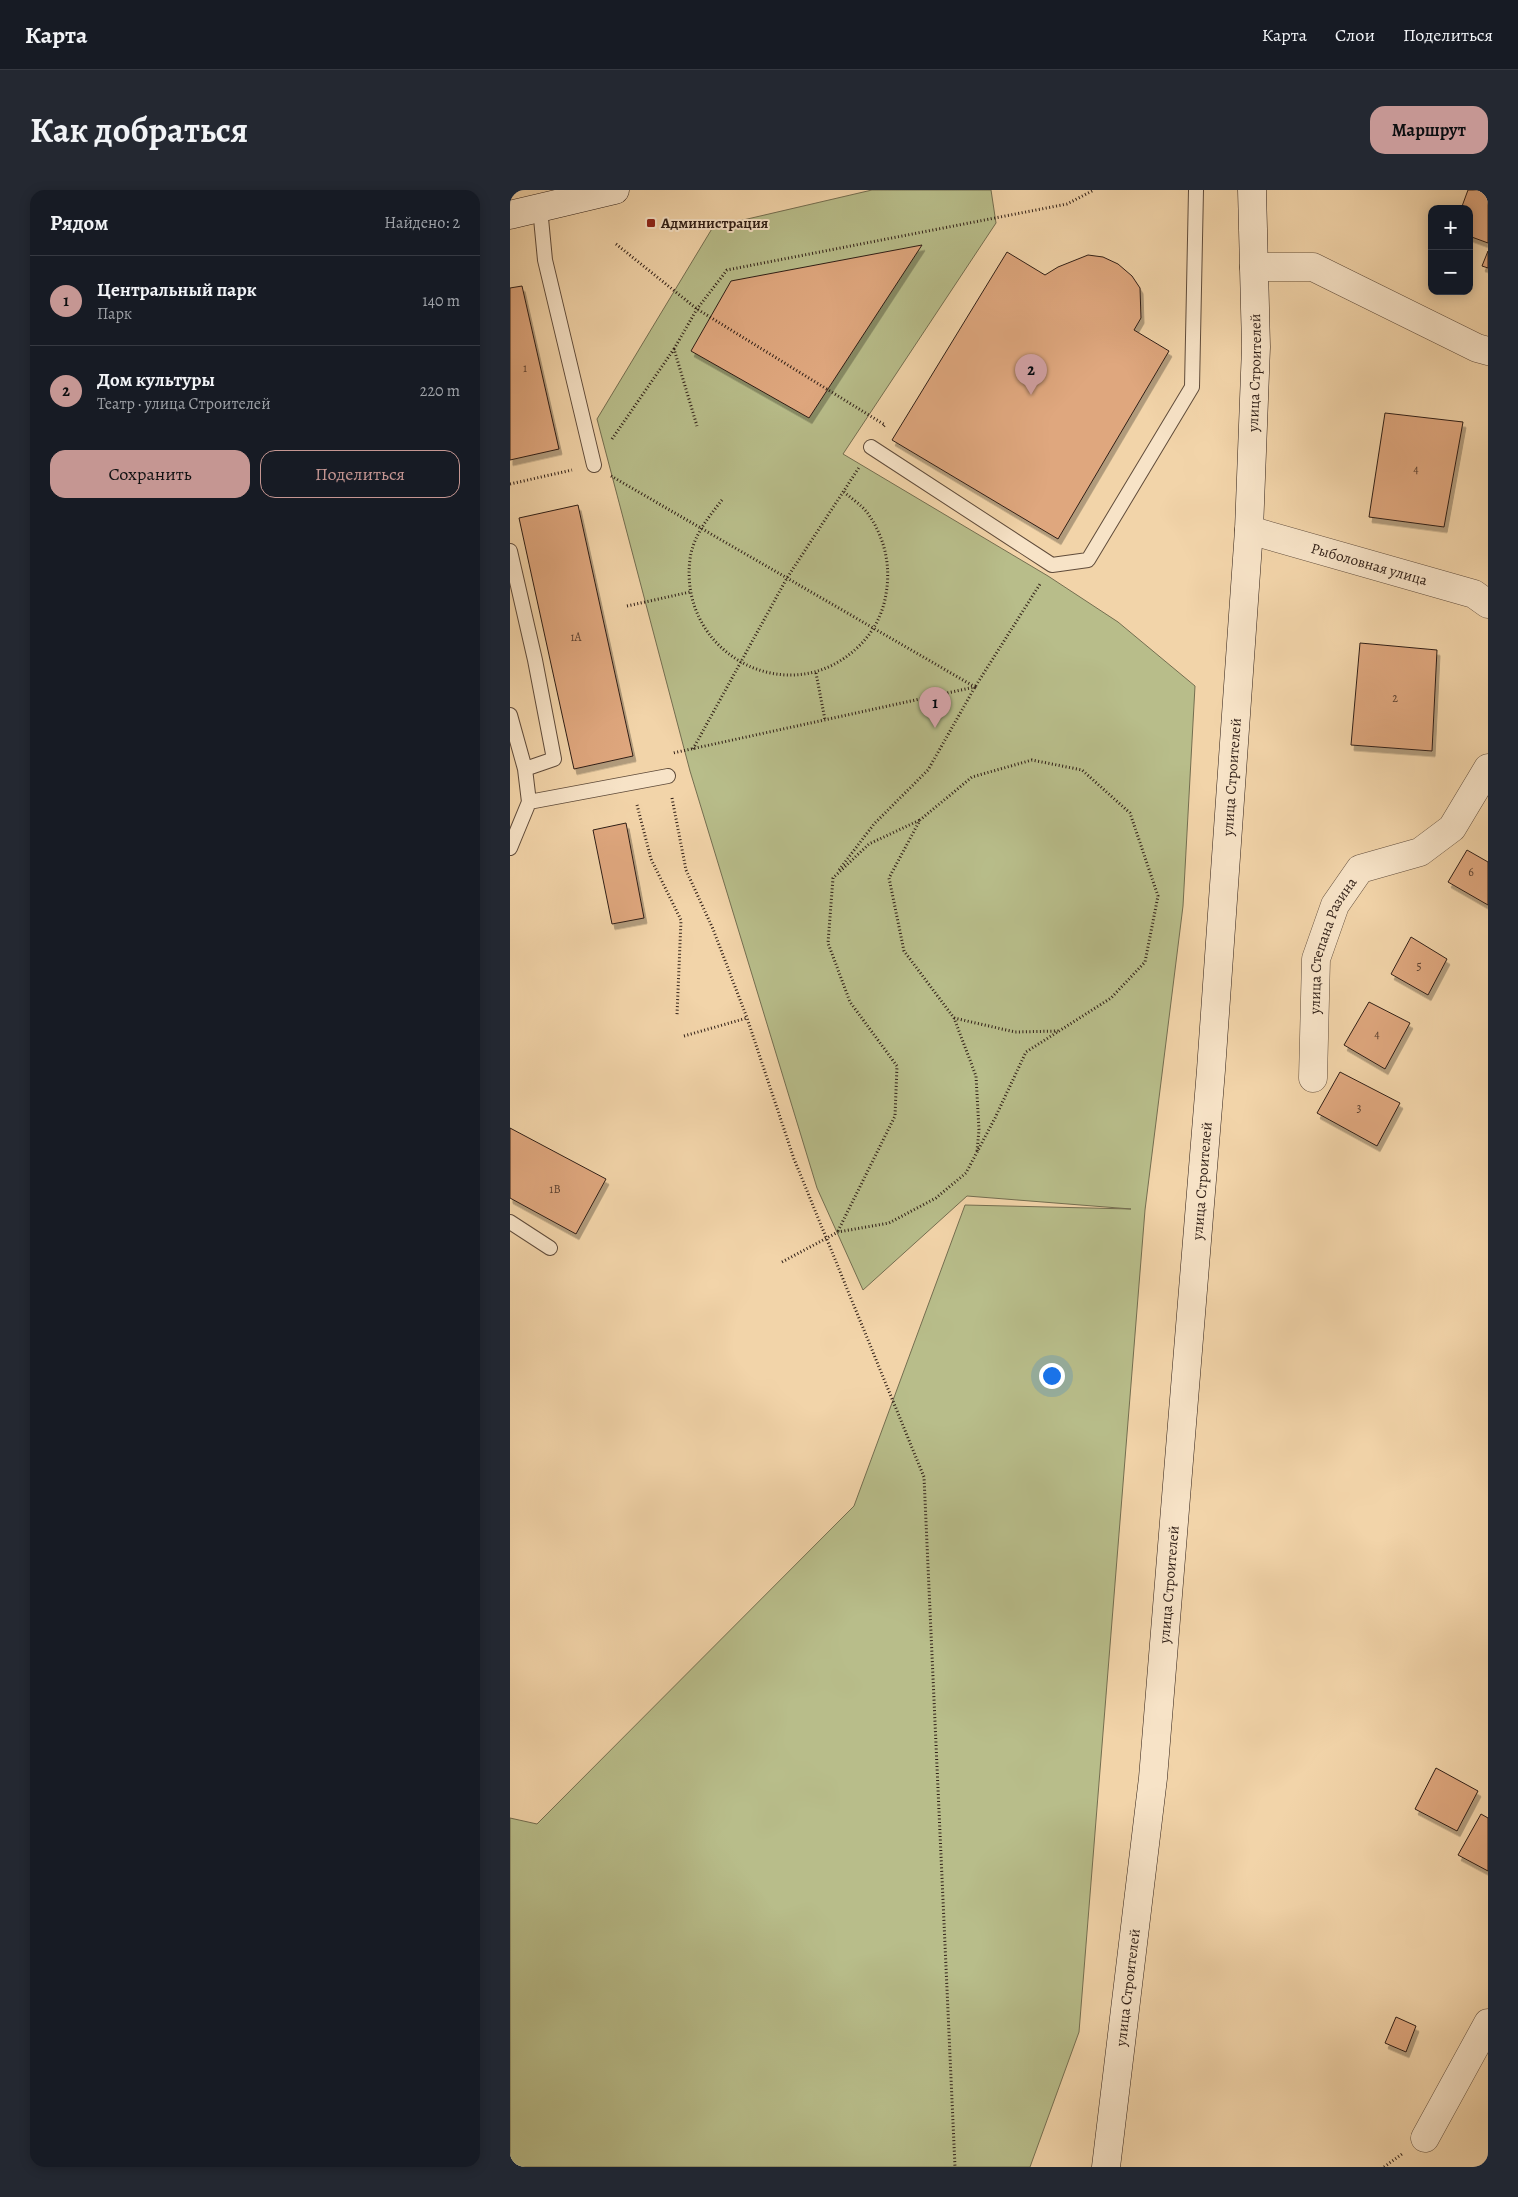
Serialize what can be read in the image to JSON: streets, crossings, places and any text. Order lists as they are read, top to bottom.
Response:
{
  "streets": {
    "main road": ["улица Строителей", "Рыболовная улица", "улица Степана Разина"]
  },
  "crossings": [
    ["улица Строителей", "Рыболовная улица"]
  ],
  "places": {
    "transit": ["Администрация"]
  },
  "house_numbers": [
    "1",
    "4",
    "1А",
    "2",
    "6",
    "5",
    "4",
    "3",
    "1В"
  ],
  "page": {
    "header": "Карта",
    "nav": ["Карта", "Слои", "Поделиться"],
    "title": "Как добраться",
    "buttons": [
      "Маршрут",
      ["Сохранить", "Поделиться"]
    ],
    "heading": ["Рядом", "Найдено: 2"],
    "map_buttons": ["+", "−"],
    "list": [
      {
        "mark": "1",
        "name": "Центральный парк",
        "note": "Парк",
        "value": "140 m"
      },
      {
        "mark": "2",
        "name": "Дом культуры",
        "note": "Театр · улица Строителей",
        "value": "220 m"
      }
    ],
    "pins": ["2", "1"]
  }
}
